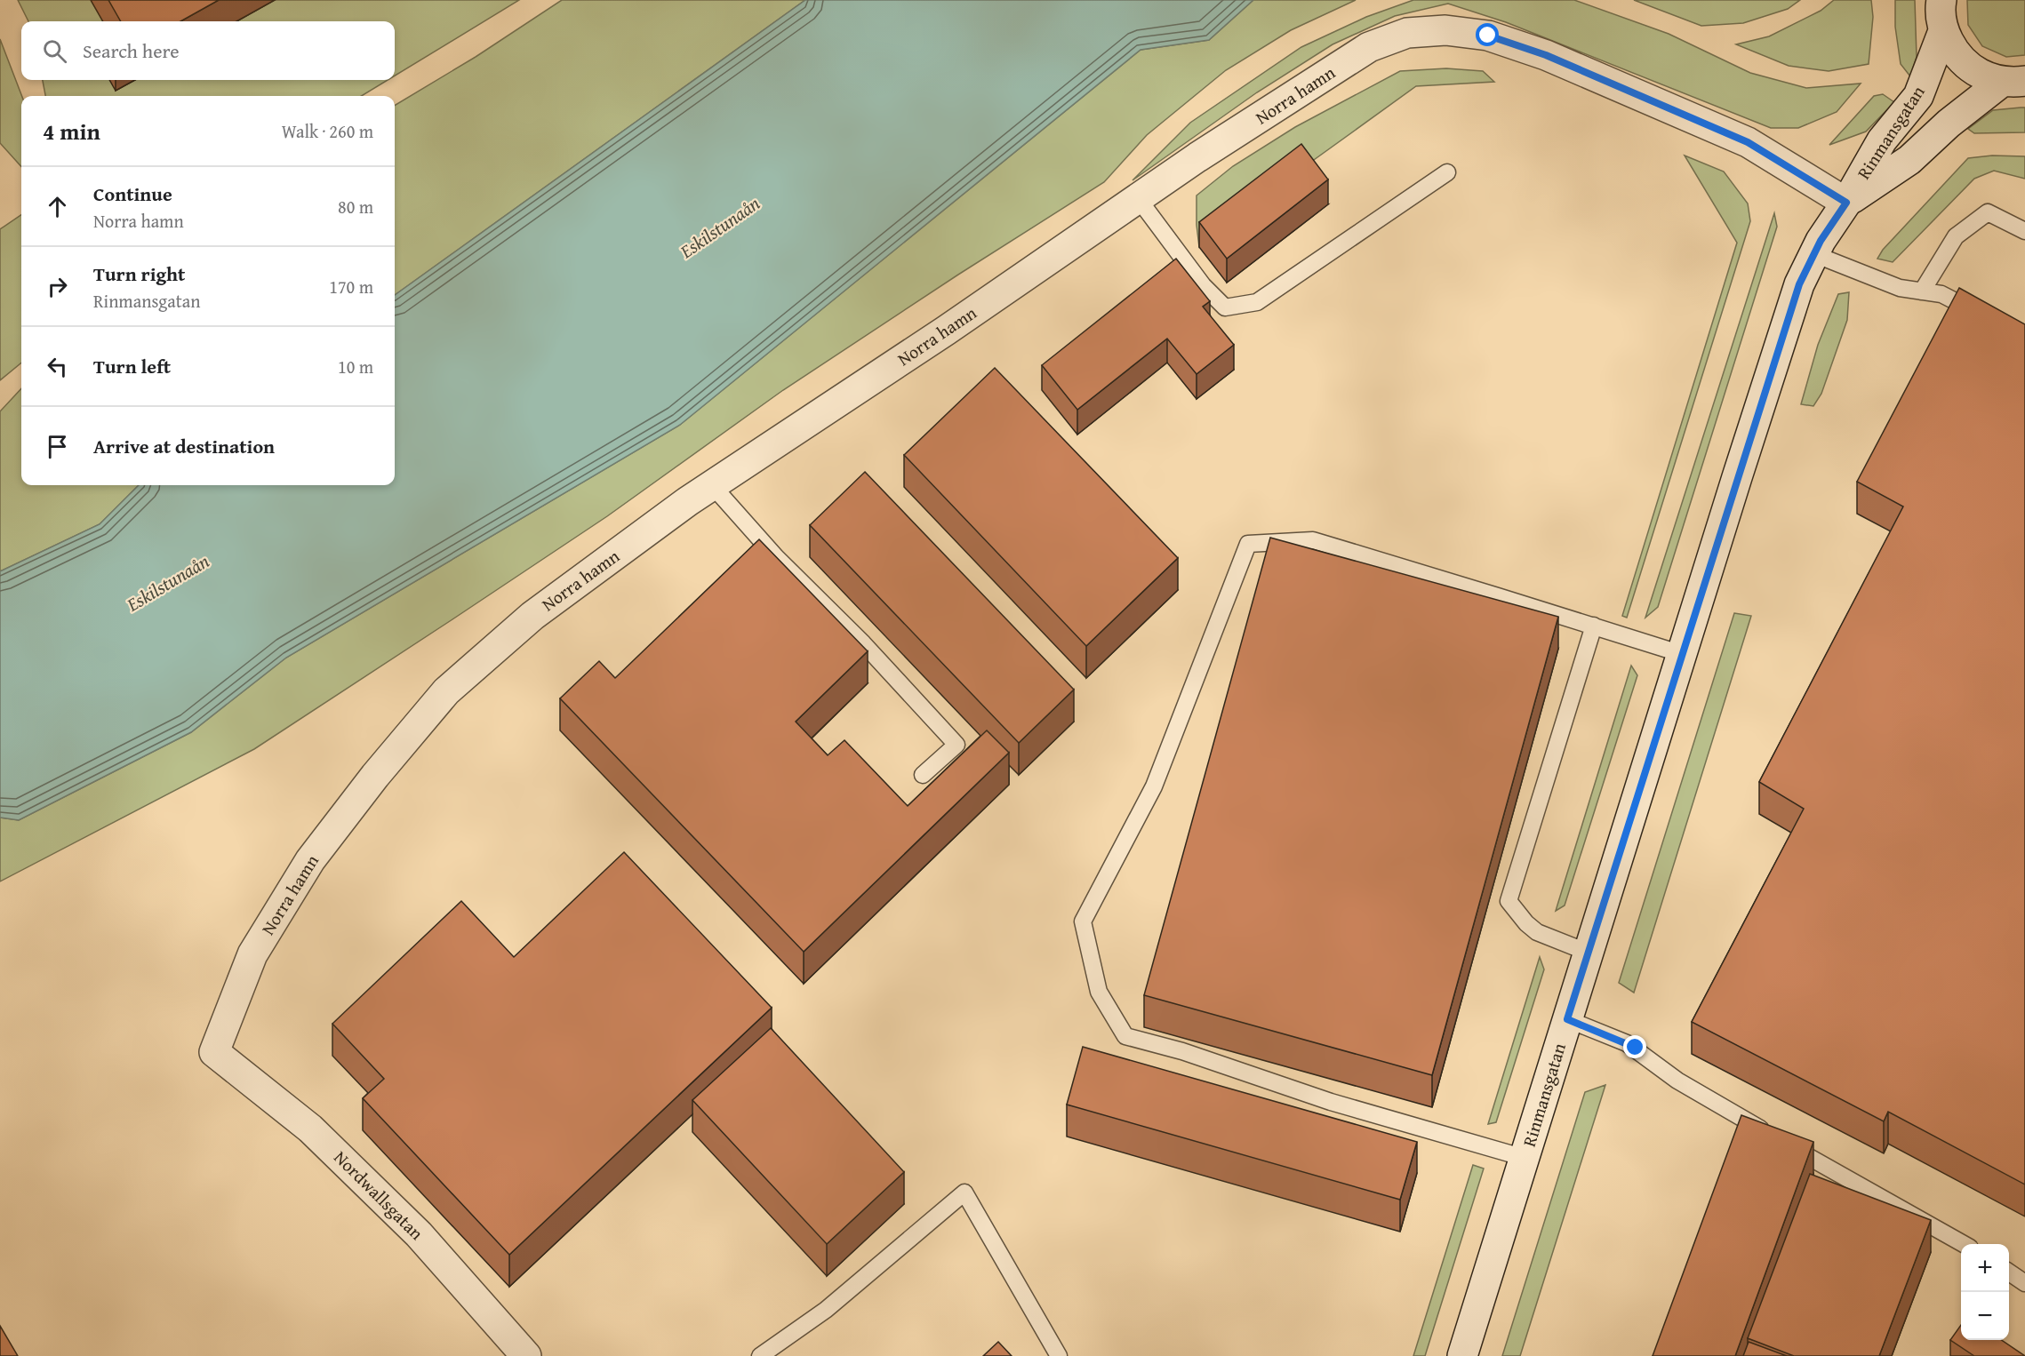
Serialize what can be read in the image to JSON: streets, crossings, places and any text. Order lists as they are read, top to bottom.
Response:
{
  "streets": {
    "street": ["Norra hamn", "Rinmansgatan", "Nordwallsgatan"]
  },
  "crossings": [
    ["Norra hamn", "Rinmansgatan"],
    ["Norra hamn", "Nordwallsgatan"]
  ],
  "water": ["Eskilstunaån"],
  "page": {
    "search": "Search here",
    "heading": ["4 min", "Walk · 260 m"],
    "list": [
      ["Continue", "Norra hamn", "80 m"],
      ["Turn right", "Rinmansgatan", "170 m"],
      ["Turn left", "10 m"],
      "Arrive at destination"
    ],
    "map_buttons": ["+", "−"]
  }
}
